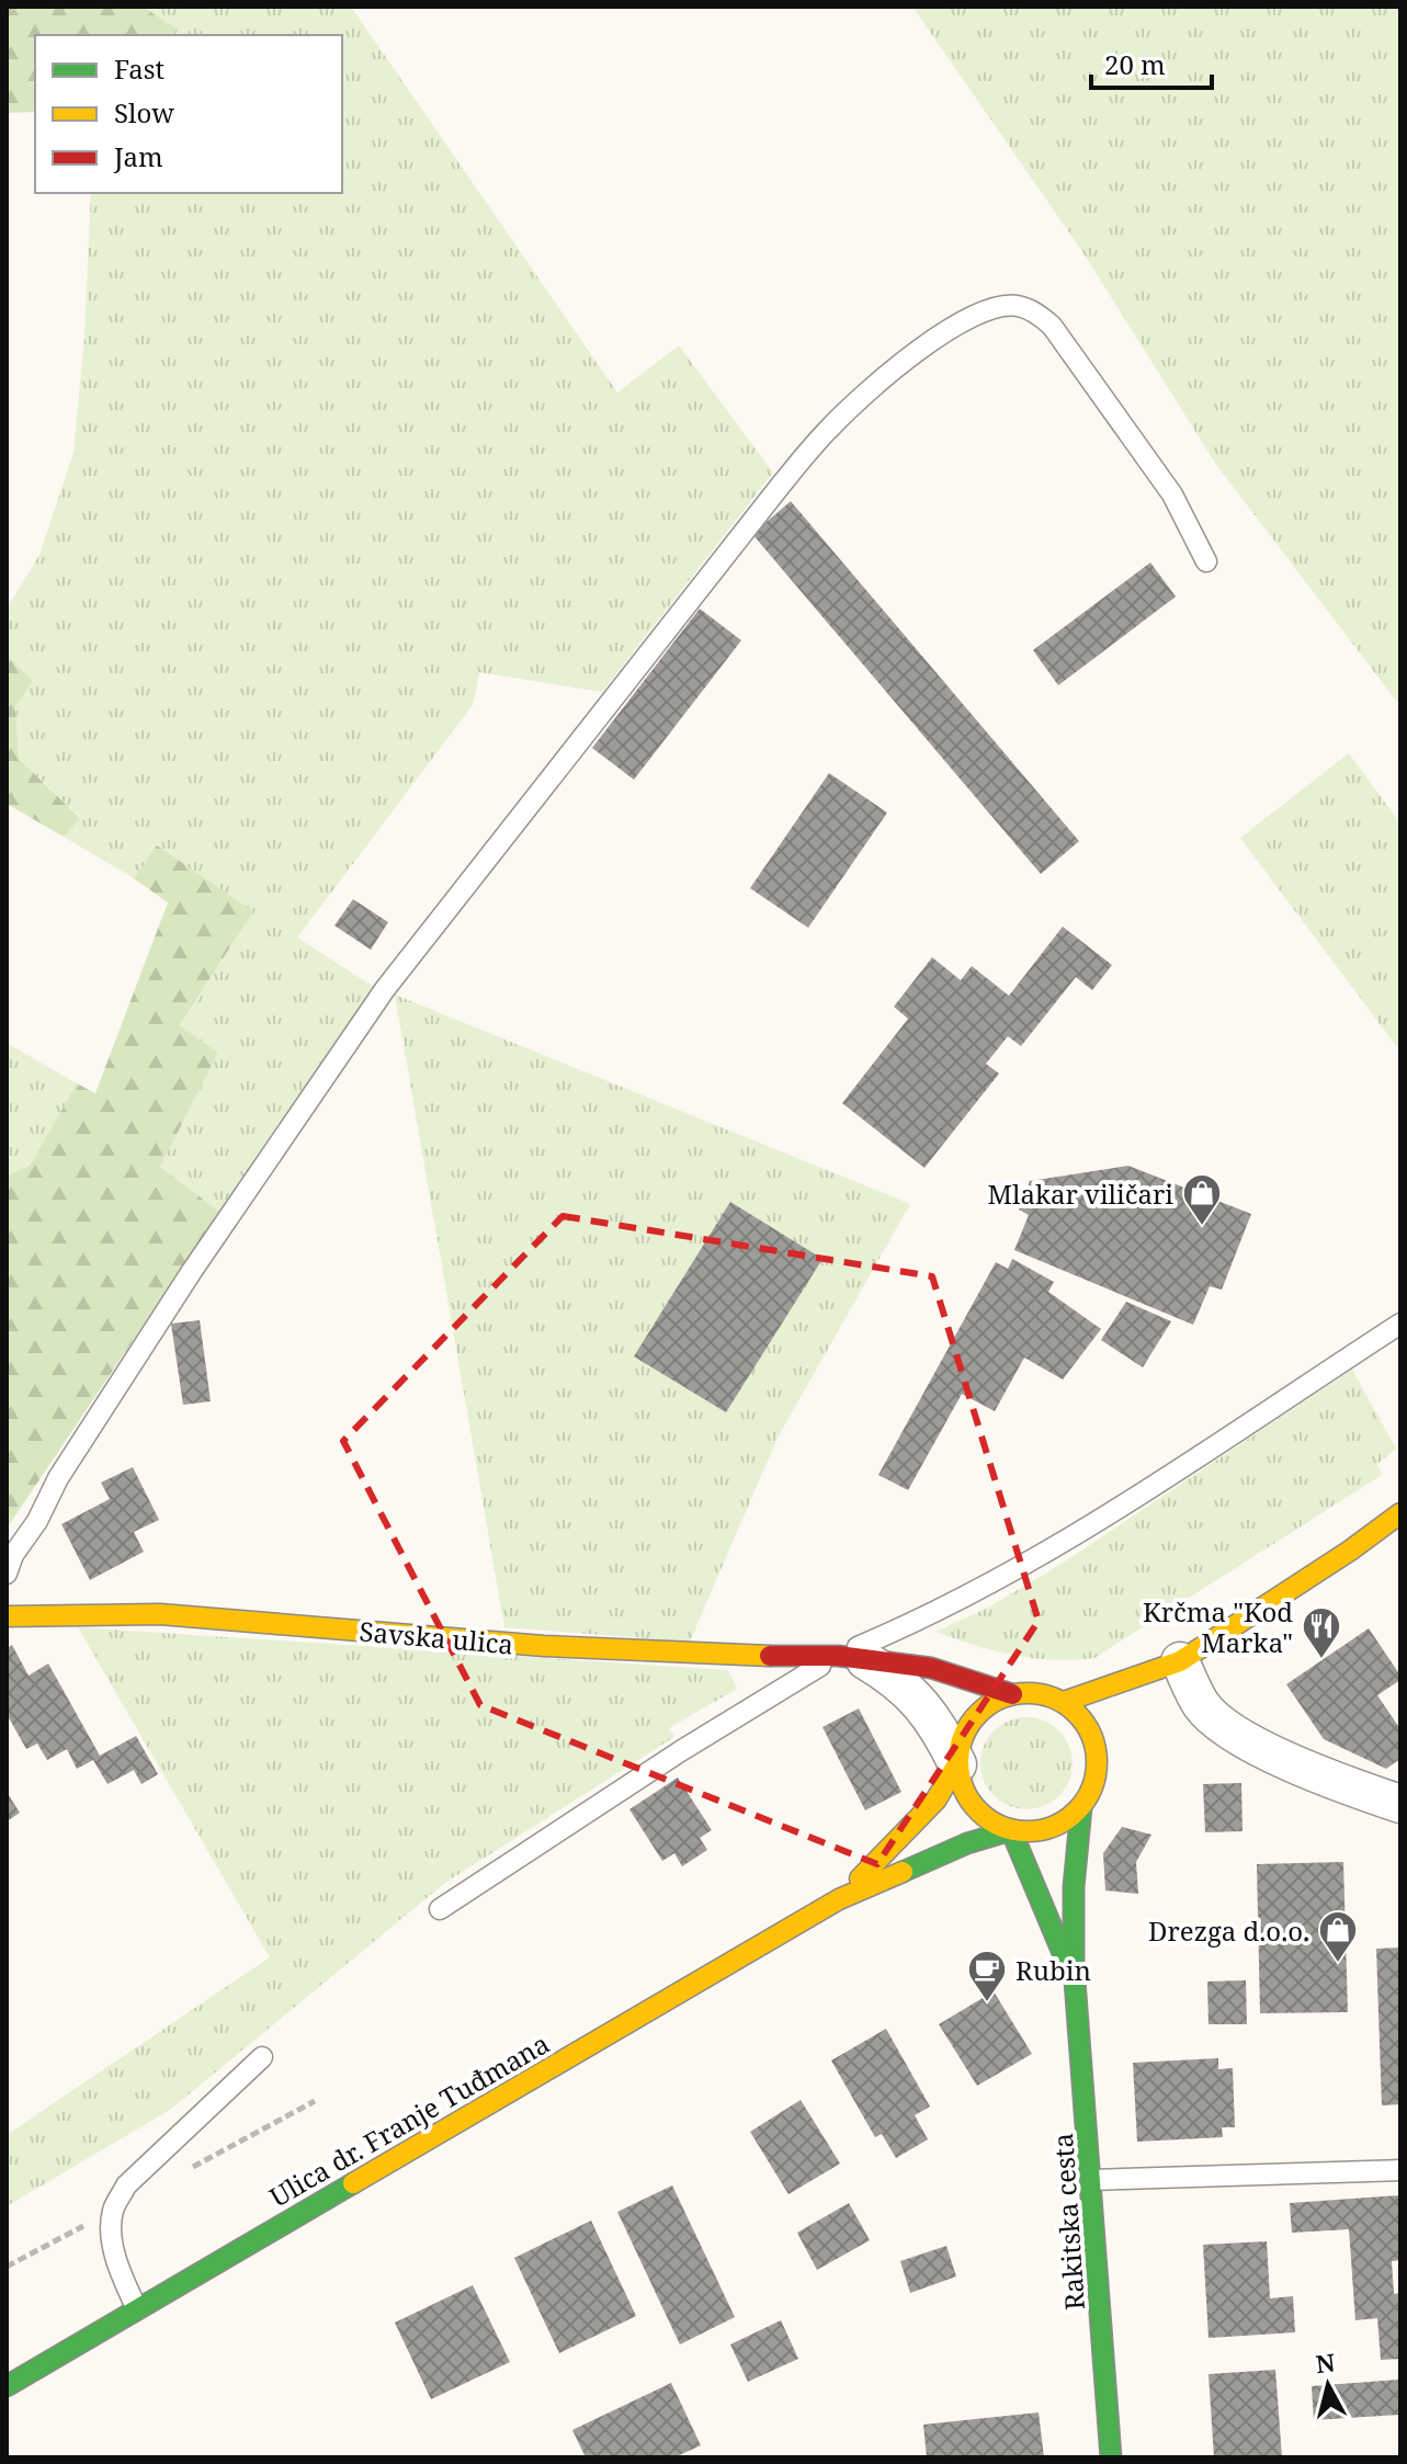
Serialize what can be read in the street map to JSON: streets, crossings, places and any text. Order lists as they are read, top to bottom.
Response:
{
  "streets": {
    "main road": ["Savska ulica", "Ulica dr. Franje Tuđmana", "Rakitska cesta"]
  },
  "crossings": [
    ["Savska ulica", "Ulica dr. Franje Tuđmana"],
    ["Savska ulica", "Rakitska cesta"],
    ["Ulica dr. Franje Tuđmana", "Rakitska cesta"]
  ],
  "places": {
    "shop": ["Mlakar viličari", "Drezga d.o.o."],
    "restaurant": ["Krčma \"Kod Marka\""],
    "cafe": ["Rubin"]
  },
  "legend": ["Fast", "Slow", "Jam"],
  "scale_bar": "20 m",
  "north": "top"
}
